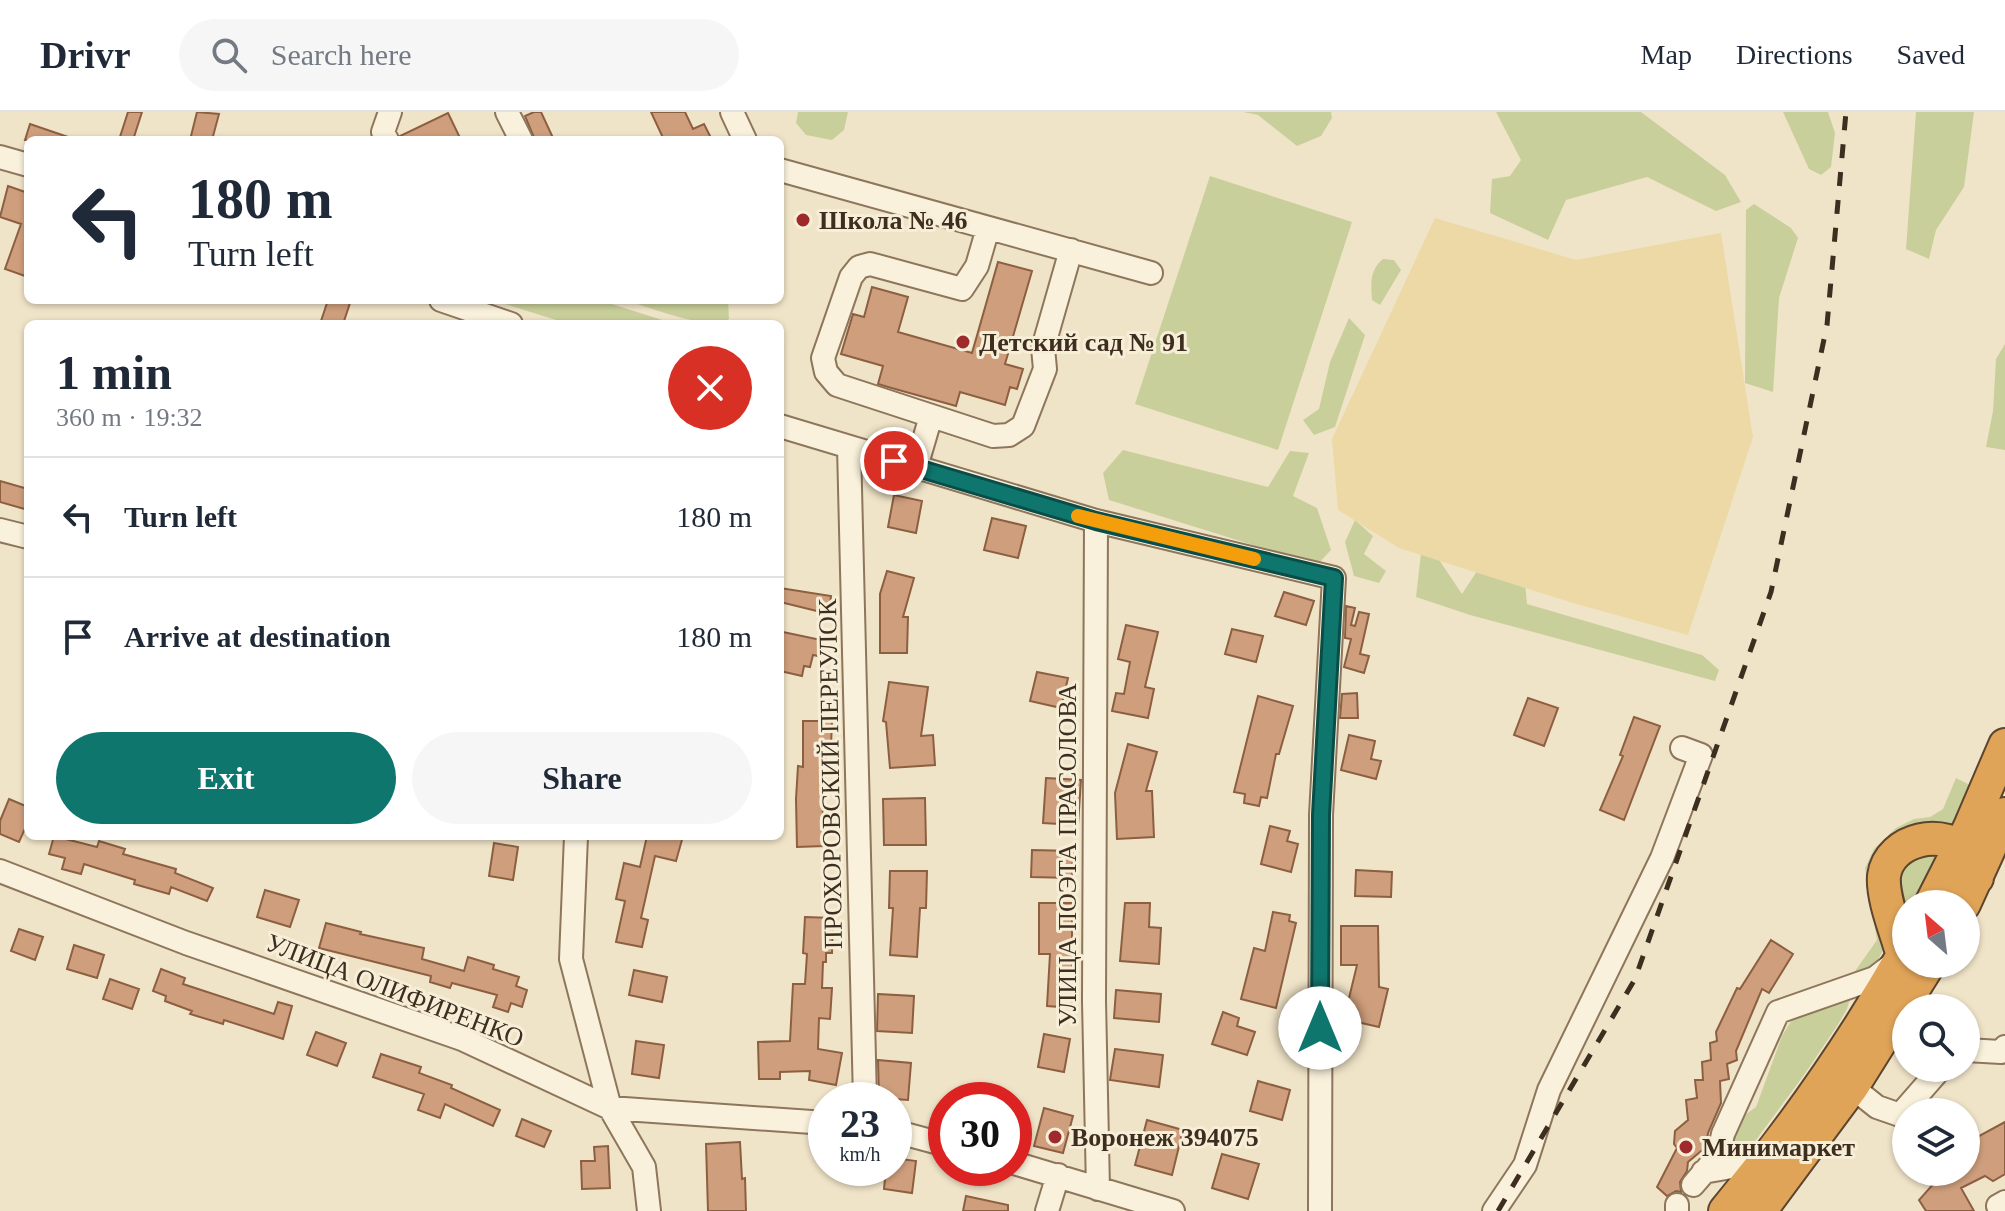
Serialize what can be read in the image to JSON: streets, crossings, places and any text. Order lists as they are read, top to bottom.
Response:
{
  "streets": {
    "street": ["ПРОХОРОВСКИЙ ПЕРЕУЛОК", "УЛИЦА ПОЭТА ПРАСОЛОВА", "УЛИЦА ОЛИФИРЕНКО"]
  },
  "places": [
    "Школа № 46",
    "Детский сад № 91",
    "Воронеж 394075",
    "Минимаркет"
  ],
  "north": "top left",
  "page": {
    "header": "Drivr",
    "search": "Search here",
    "nav": ["Map", "Directions", "Saved"],
    "turn": ["180 m", "Turn left"],
    "heading": ["1 min", "360 m · 19:32"],
    "list": [
      {
        "name": "Turn left",
        "value": "180 m"
      },
      {
        "name": "Arrive at destination",
        "value": "180 m"
      }
    ],
    "buttons": ["Exit", "Share"],
    "speed": "23 km/h",
    "limit": "30"
  }
}
